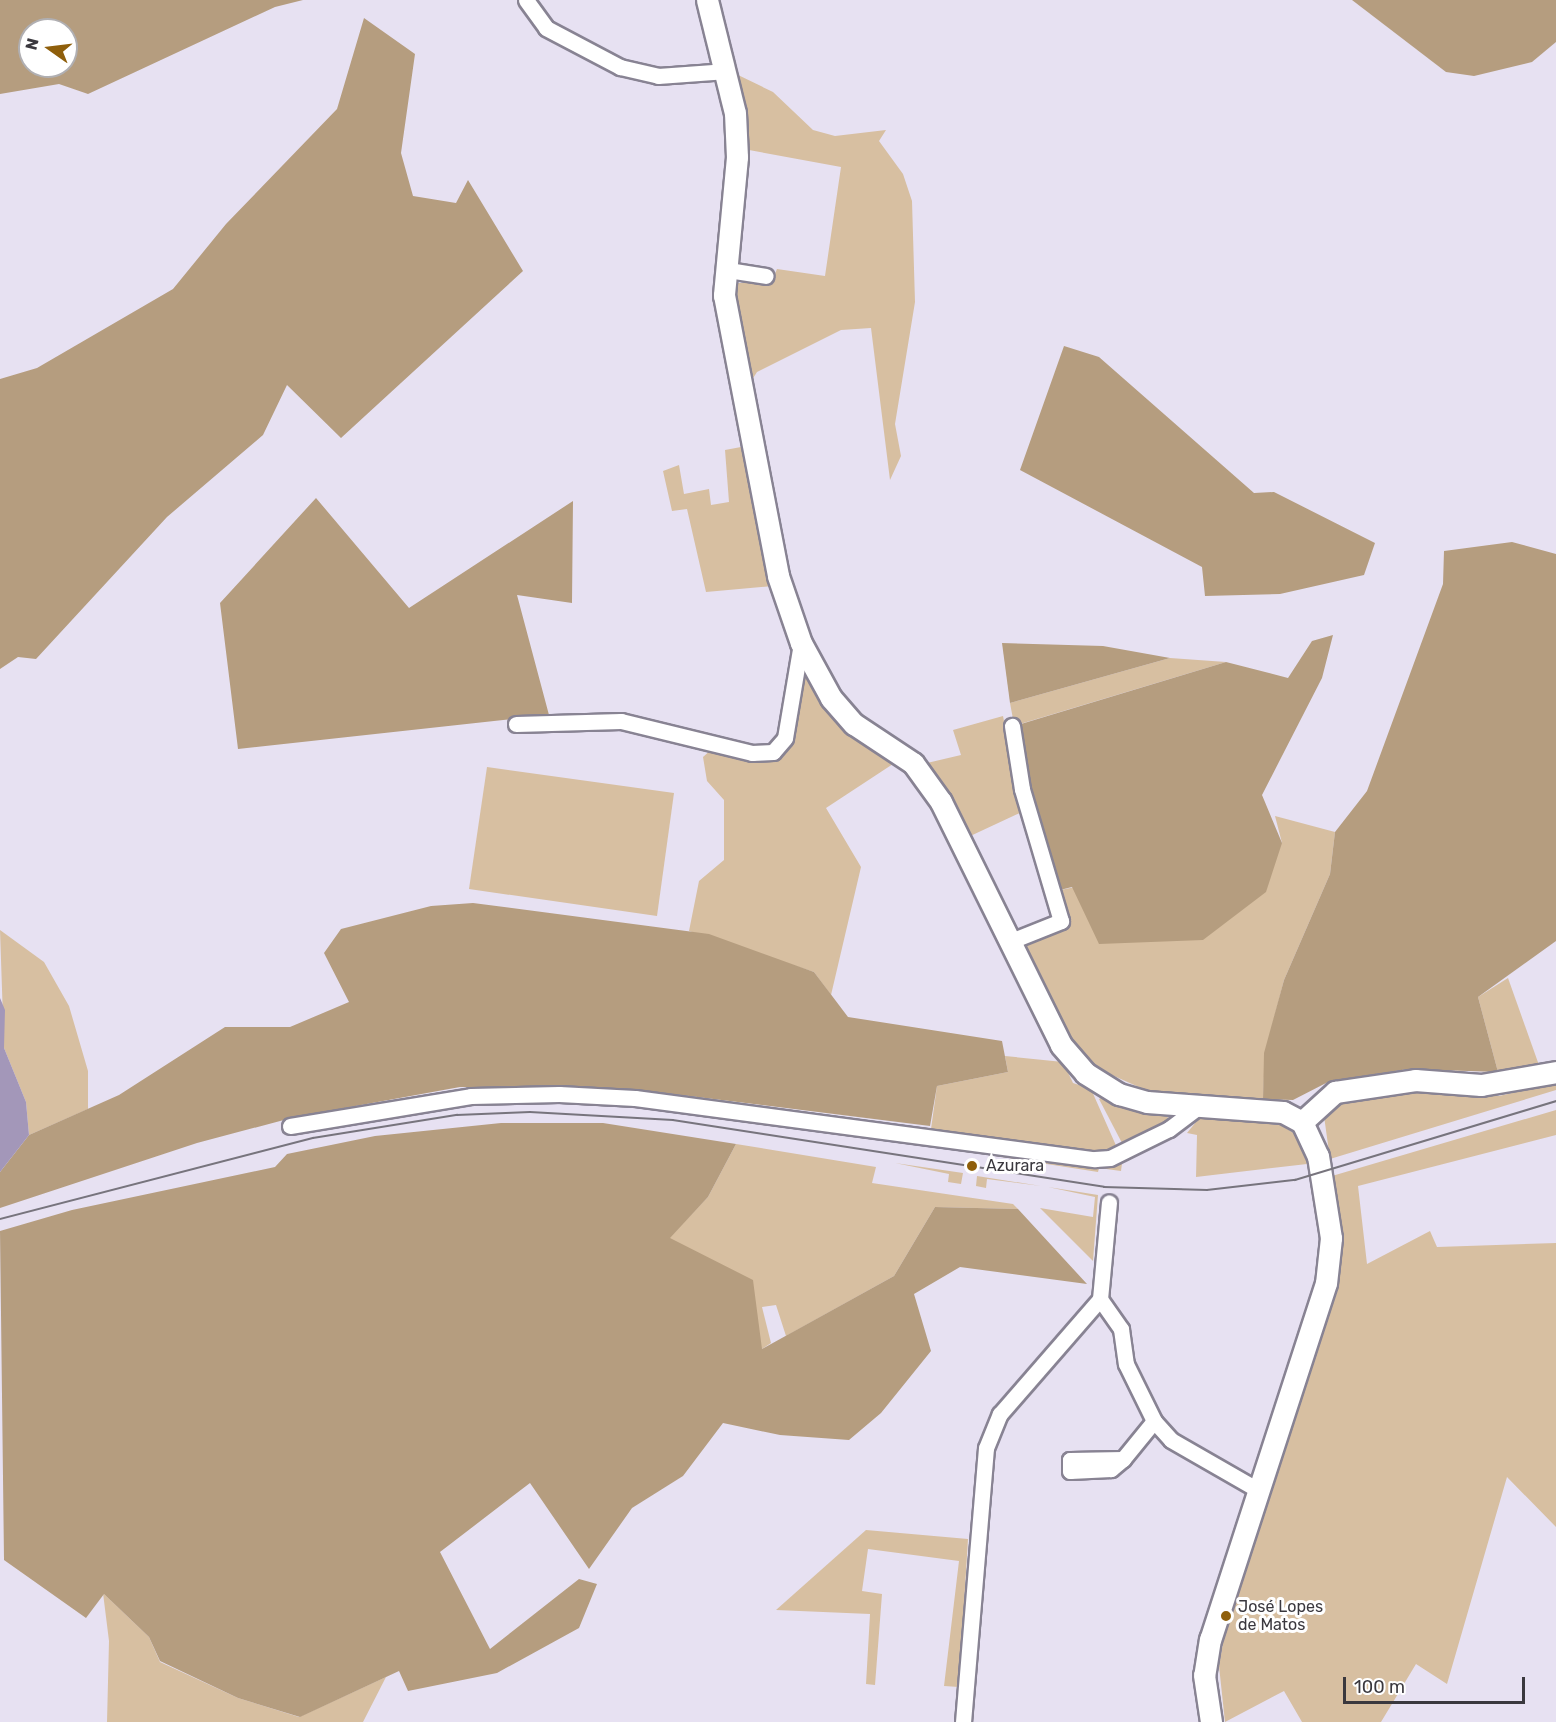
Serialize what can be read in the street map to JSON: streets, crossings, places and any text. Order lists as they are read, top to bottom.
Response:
{
  "places": ["Azurara", "José Lopes de Matos"],
  "scale_bar": "100 m",
  "north": "left"
}
